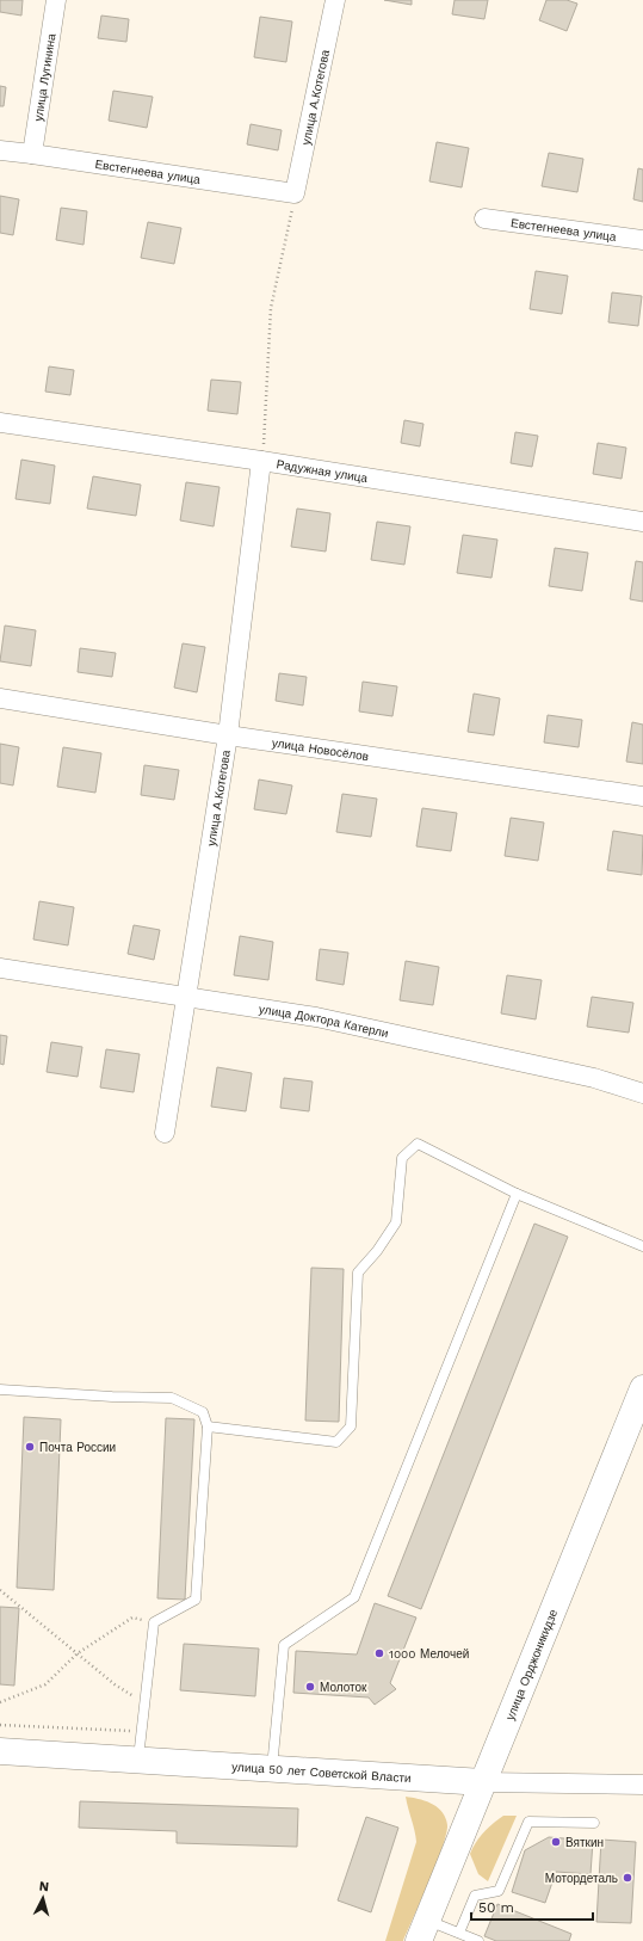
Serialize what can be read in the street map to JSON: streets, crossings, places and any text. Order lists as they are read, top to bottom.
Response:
{
  "streets": {
    "main road": ["улица Орджоникидзе", "улица 50 лет Советской Власти"],
    "street": [
      "улица Лугинина",
      "улица А.Котегова",
      "Евстегнеева улица",
      "Радужная улица",
      "улица Новосёлов",
      "улица Доктора Катерли"
    ]
  },
  "crossings": [
    ["улица Лугинина", "Евстегнеева улица"],
    ["улица А.Котегова", "Евстегнеева улица"],
    ["улица А.Котегова", "Радужная улица"],
    ["улица А.Котегова", "улица Новосёлов"],
    ["улица А.Котегова", "улица Доктора Катерли"],
    ["улица Орджоникидзе", "улица 50 лет Советской Власти"]
  ],
  "places": [
    "Почта России",
    "1000 Мелочей",
    "Молоток",
    "Вяткин",
    "Мотордеталь"
  ],
  "scale_bar": "50 m",
  "north": "top"
}
